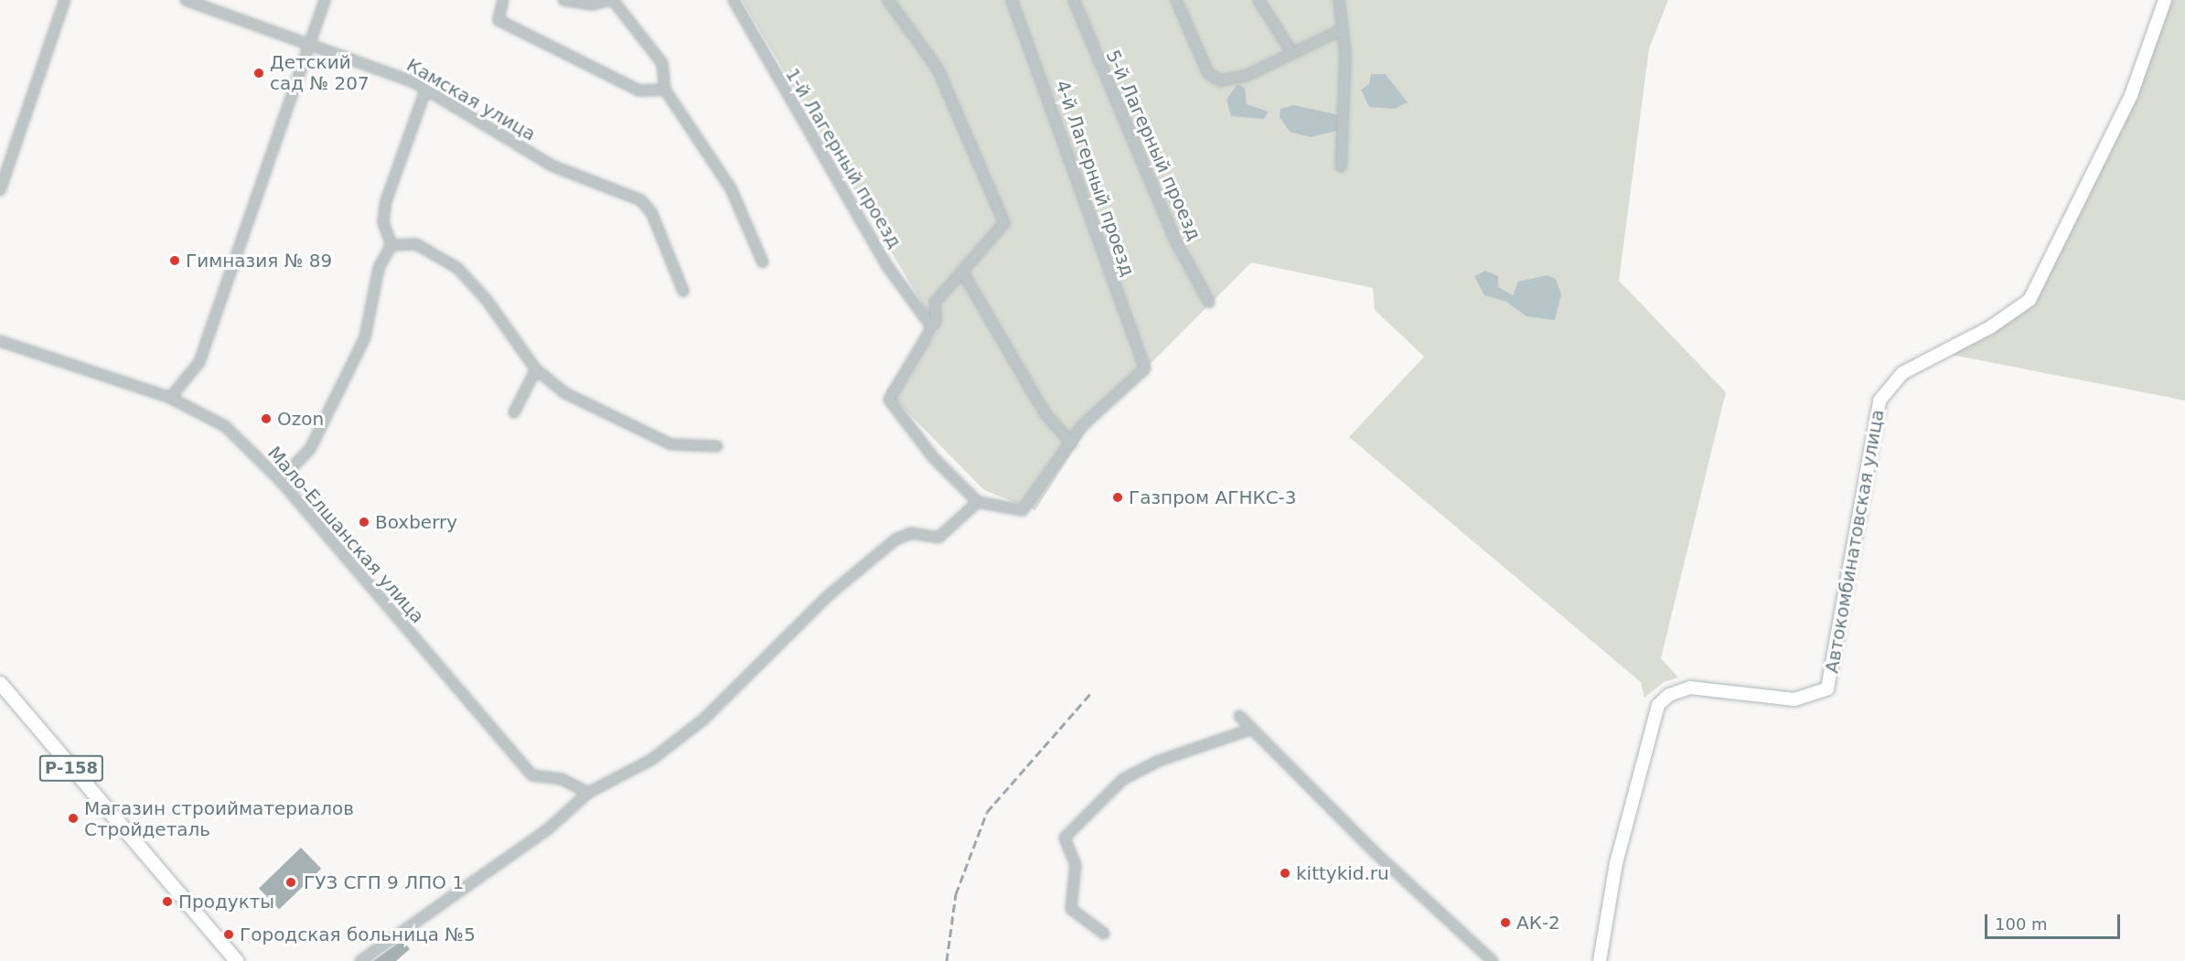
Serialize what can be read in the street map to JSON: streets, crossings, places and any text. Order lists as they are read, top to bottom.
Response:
{
  "streets": {
    "main road": ["Р-158"],
    "street": [
      "Камская улица",
      "5-й Лагерный проезд",
      "1-й Лагерный проезд",
      "4-й Лагерный проезд",
      "Мало-Елшанская улица",
      "Автокомбинатовская улица"
    ]
  },
  "places": [
    "Детский сад № 207",
    "Гимназия № 89",
    "Ozon",
    "Газпром АГНКС-3",
    "Boxberry",
    "Магазин строийматериалов Стройдеталь",
    "kittykid.ru",
    "ГУЗ СГП 9 ЛПО 1",
    "Продукты",
    "АК-2",
    "Городская больница №5"
  ],
  "scale_bar": "100 m"
}
